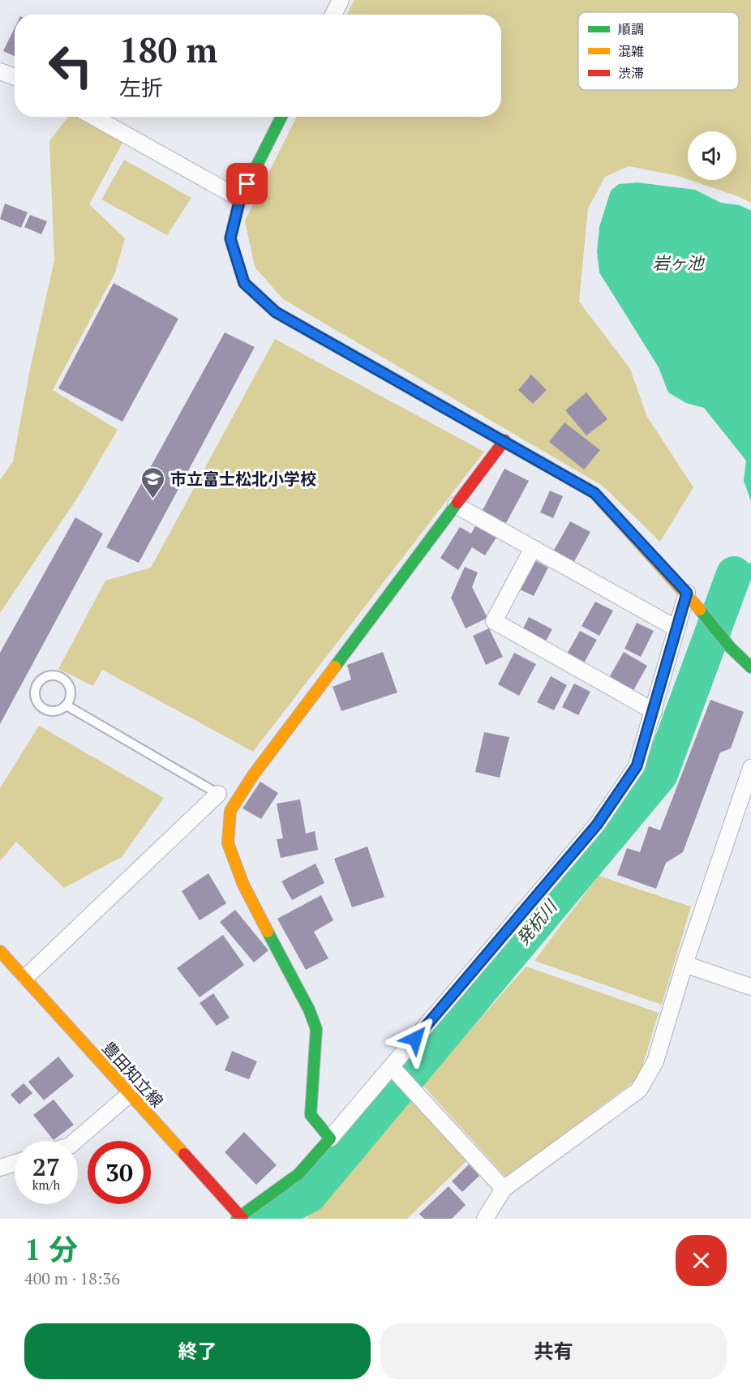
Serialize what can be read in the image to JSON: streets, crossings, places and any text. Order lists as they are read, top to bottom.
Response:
{
  "streets": {
    "street": ["豊田知立線"]
  },
  "water": ["岩ヶ池", "発杭川"],
  "places": {
    "school or university": ["市立富士松北小学校"]
  },
  "legend": ["順調", "混雑", "渋滞"],
  "page": {
    "turn": ["180 m", "左折"],
    "speed": "27 km/h",
    "limit": "30",
    "heading": ["1 分", "400 m · 18:36"],
    "buttons": ["終了", "共有"]
  }
}
